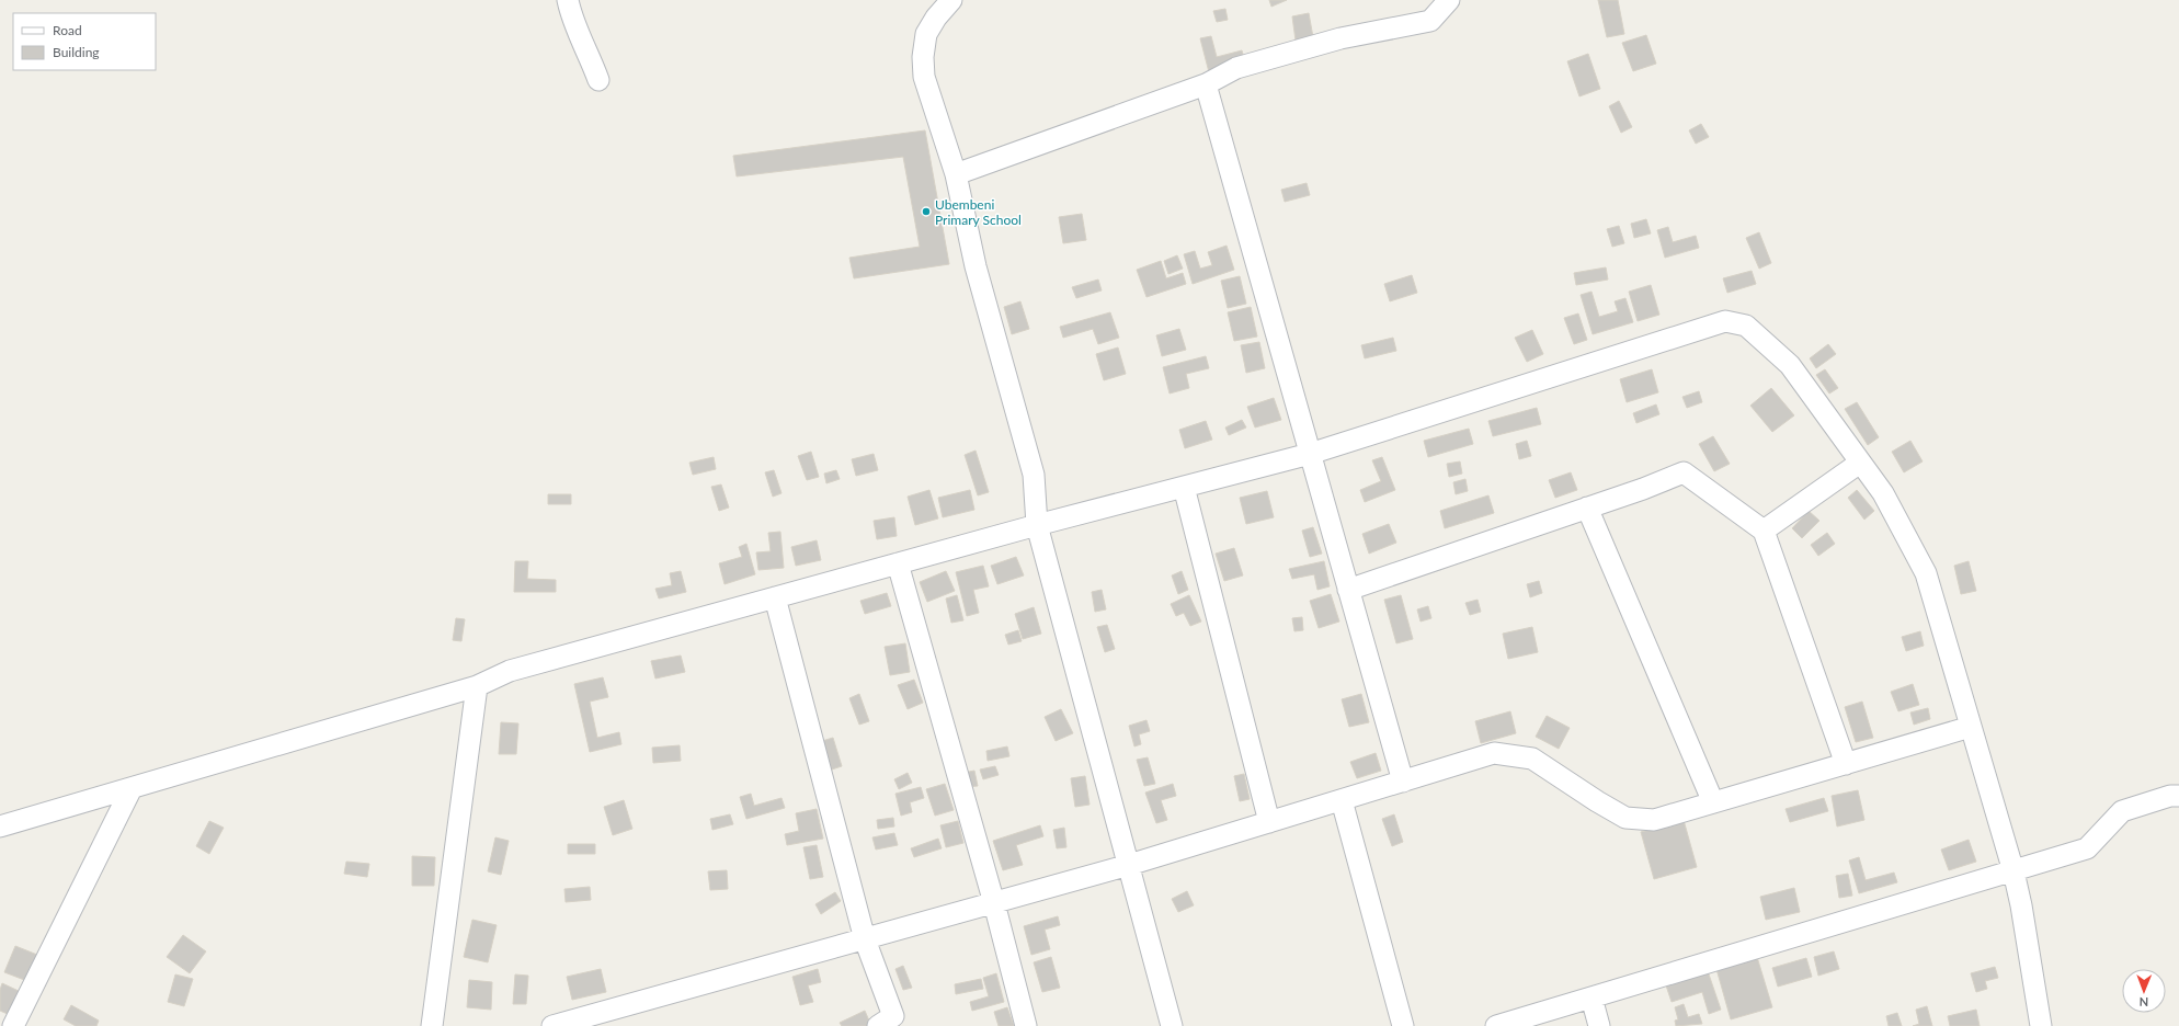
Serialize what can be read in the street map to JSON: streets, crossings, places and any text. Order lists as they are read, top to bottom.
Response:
{
  "places": ["Ubembeni Primary School"],
  "legend": ["Road", "Building"],
  "north": "bottom"
}
